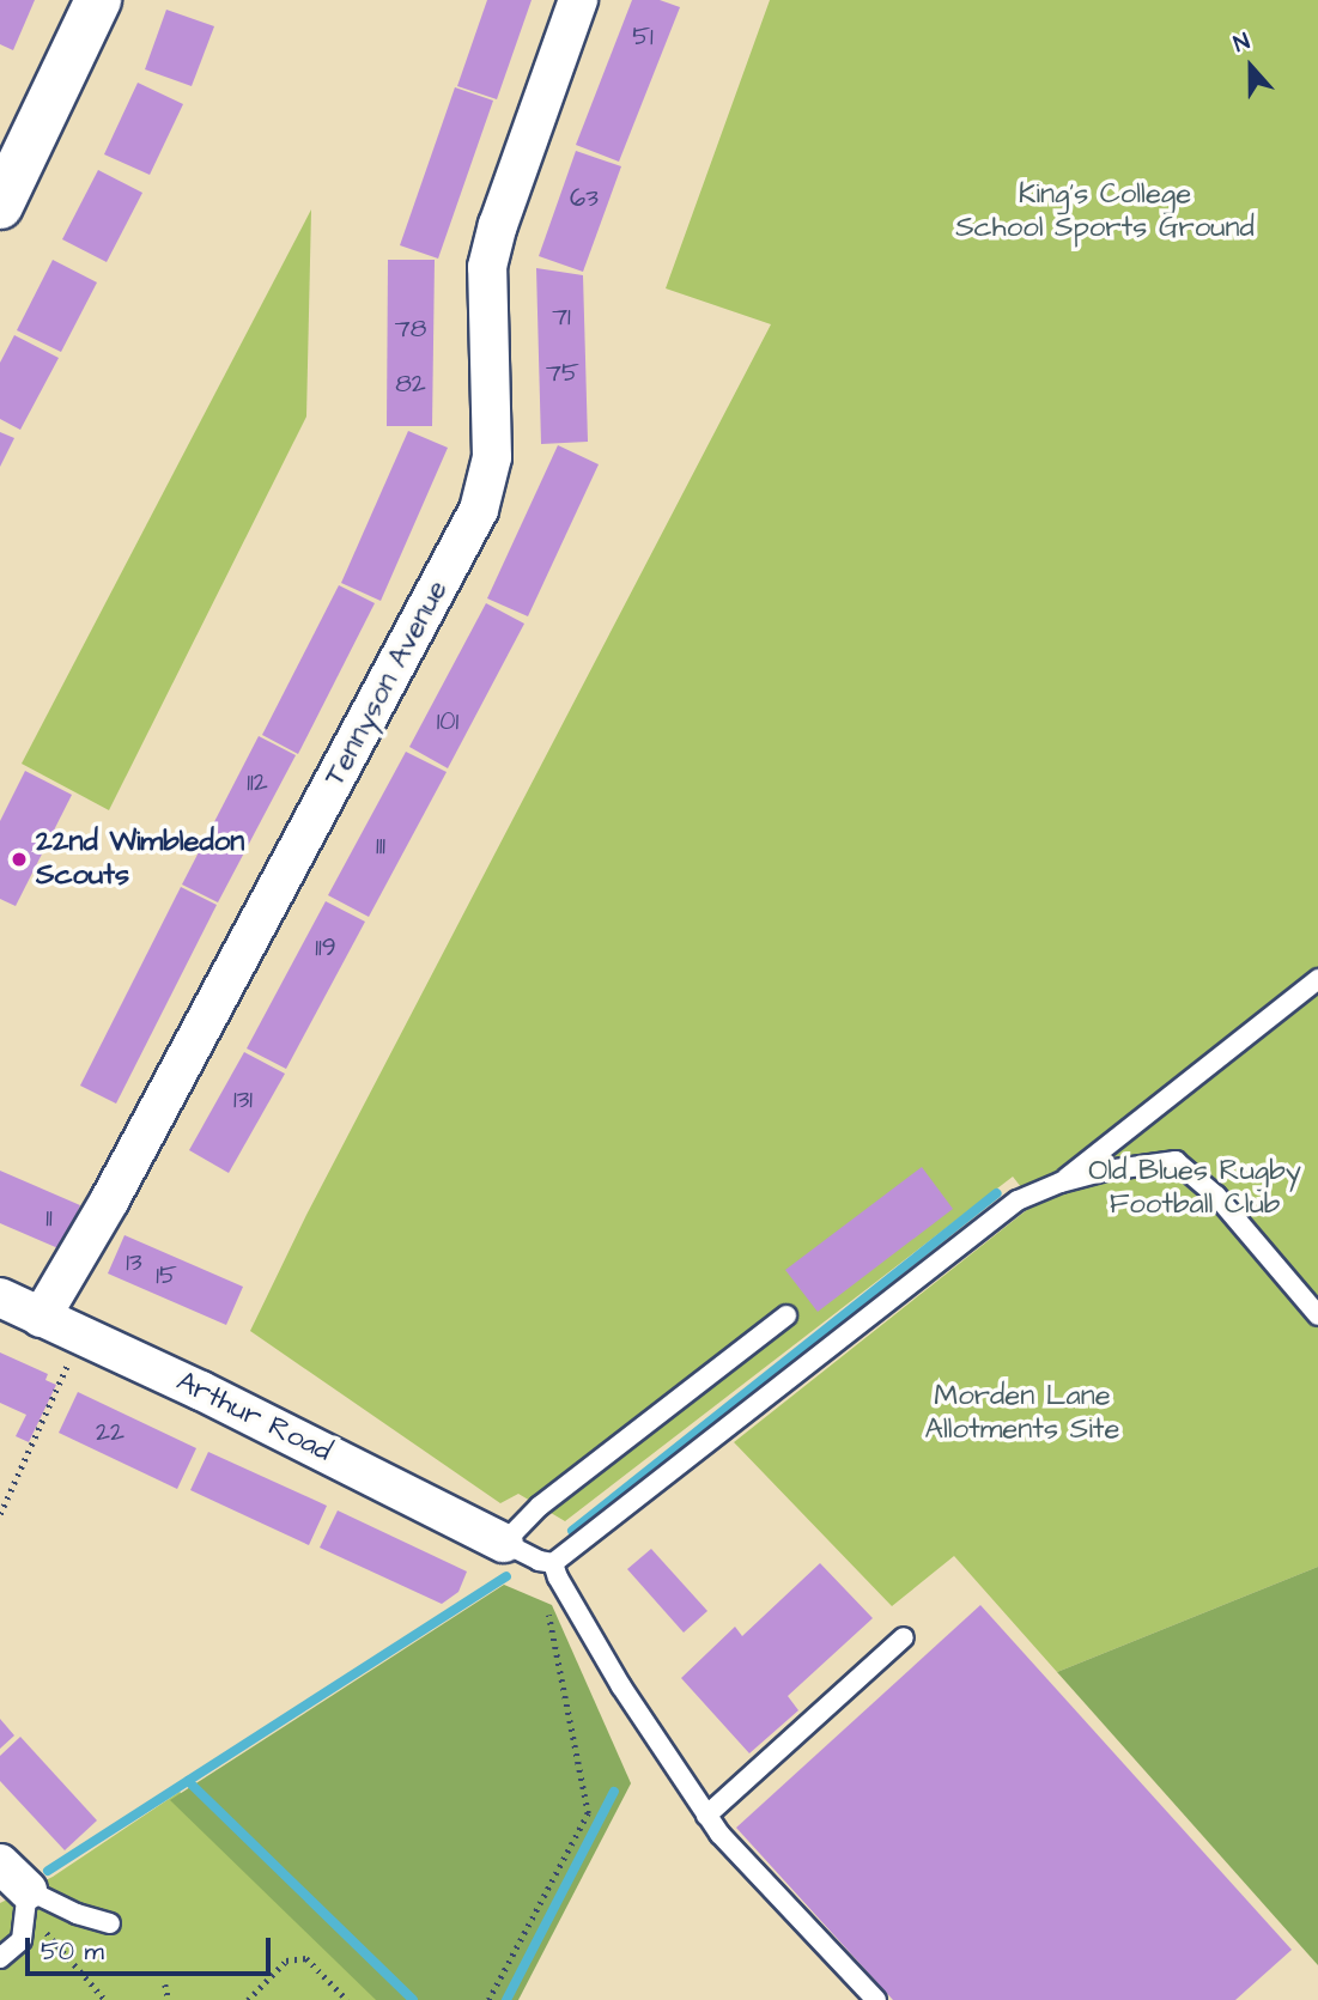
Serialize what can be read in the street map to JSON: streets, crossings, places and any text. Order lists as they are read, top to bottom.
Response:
{
  "streets": {
    "street": ["Tennyson Avenue", "Arthur Road"]
  },
  "crossings": [
    ["Tennyson Avenue", "Arthur Road"]
  ],
  "parks": ["King's College School Sports Ground", "Old Blues Rugby Football Club", "Morden Lane Allotments Site"],
  "places": ["22nd Wimbledon Scouts"],
  "house_numbers": [
    "51",
    "63",
    "71",
    "78",
    "75",
    "82",
    "101",
    "112",
    "111",
    "119",
    "131",
    "11",
    "13",
    "15",
    "22"
  ],
  "scale_bar": "50 m",
  "north": "top"
}
